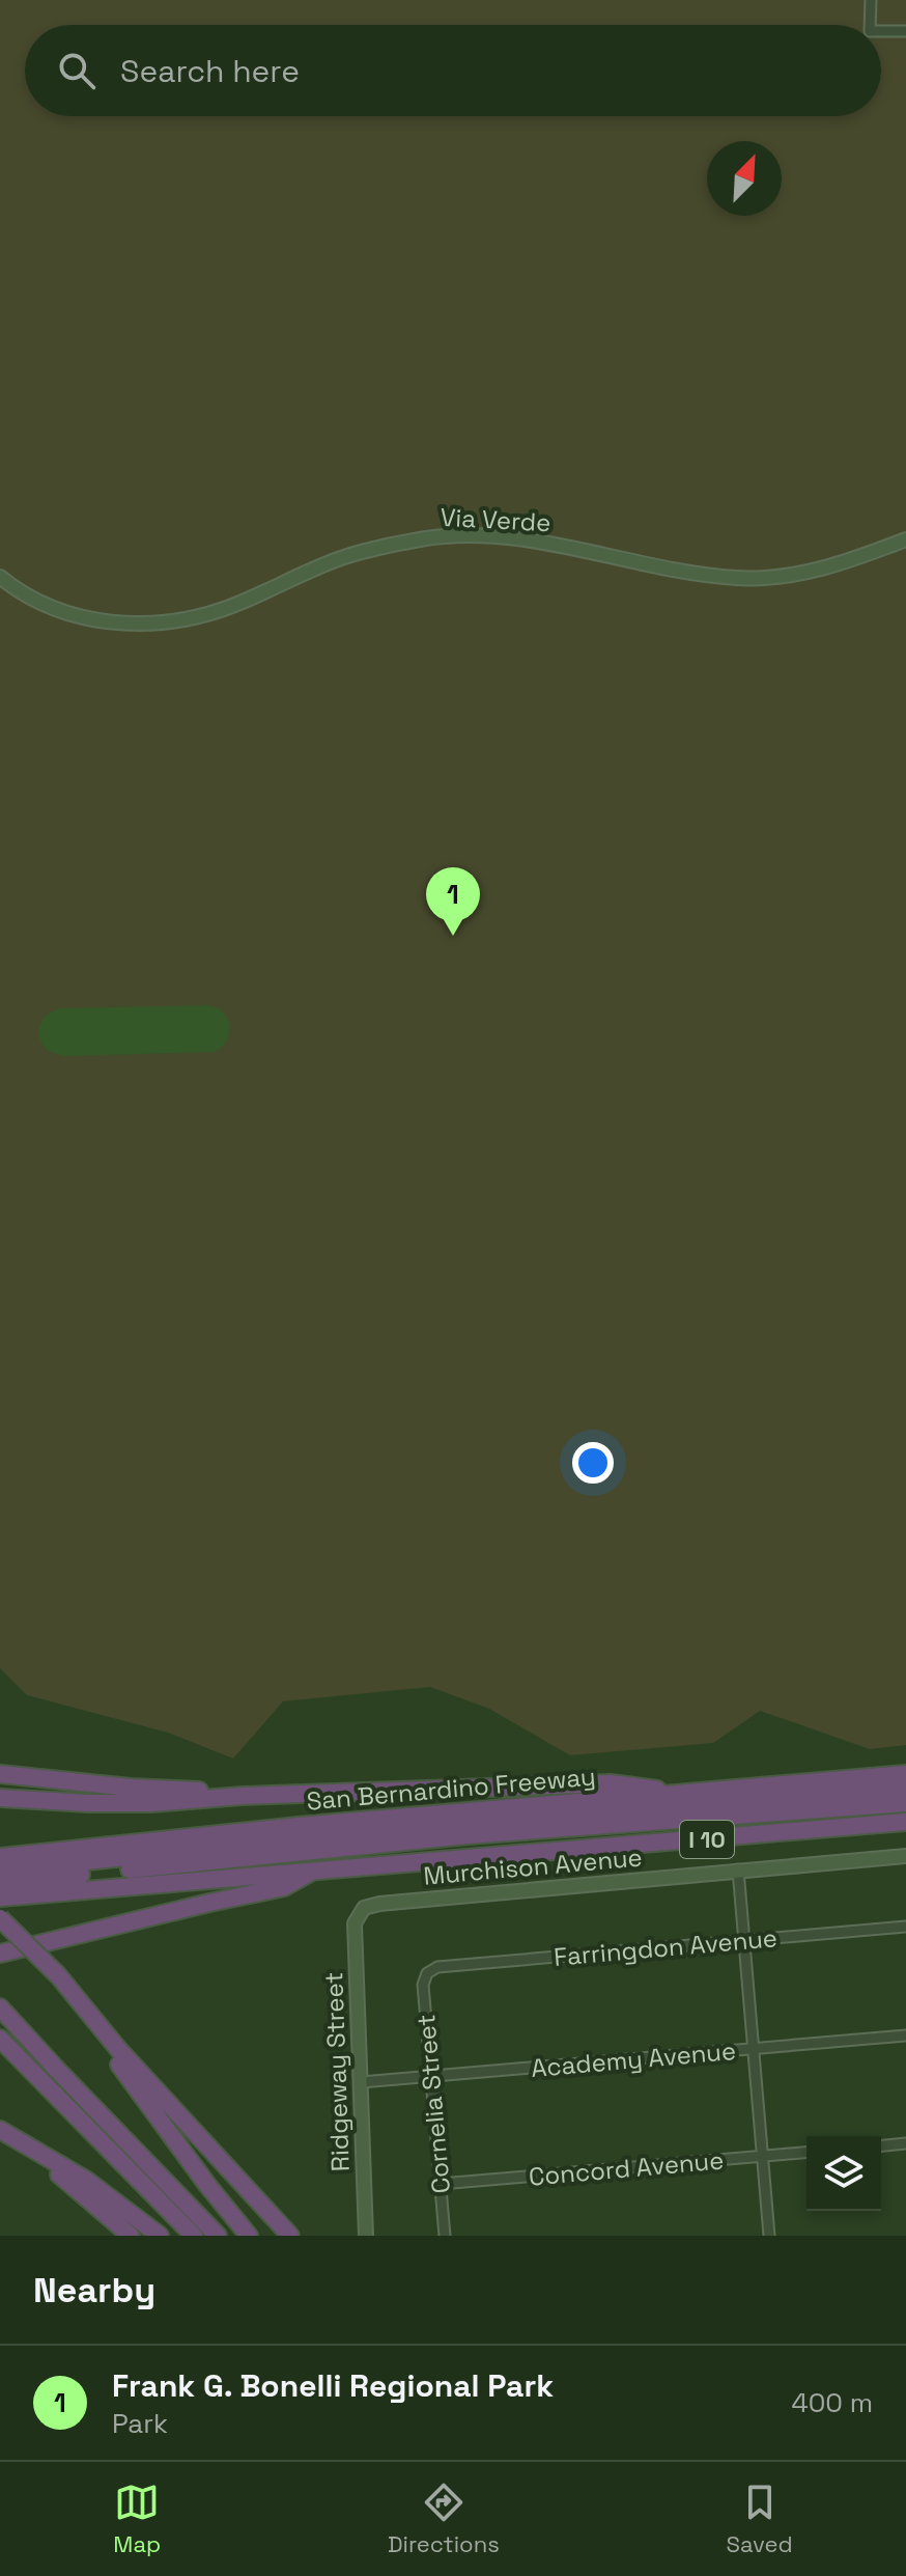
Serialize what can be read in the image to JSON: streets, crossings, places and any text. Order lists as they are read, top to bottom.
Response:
{
  "streets": {
    "highway": ["San Bernardino Freeway", "I 10"],
    "main road": ["Via Verde", "Murchison Avenue", "Ridgeway Street"],
    "street": [
      "Farringdon Avenue",
      "Academy Avenue",
      "Cornelia Street",
      "Concord Avenue"
    ]
  },
  "crossings": [
    ["Murchison Avenue", "Ridgeway Street"],
    ["Farringdon Avenue", "Cornelia Street"],
    ["Academy Avenue", "Ridgeway Street"],
    ["Academy Avenue", "Cornelia Street"],
    ["Cornelia Street", "Concord Avenue"]
  ],
  "north": "top right",
  "page": {
    "search": "Search here",
    "pins": "1",
    "heading": "Nearby",
    "list": [
      {
        "mark": "1",
        "name": "Frank G. Bonelli Regional Park",
        "note": "Park",
        "value": "400 m"
      }
    ],
    "nav": ["Map", "Directions", "Saved"]
  }
}
